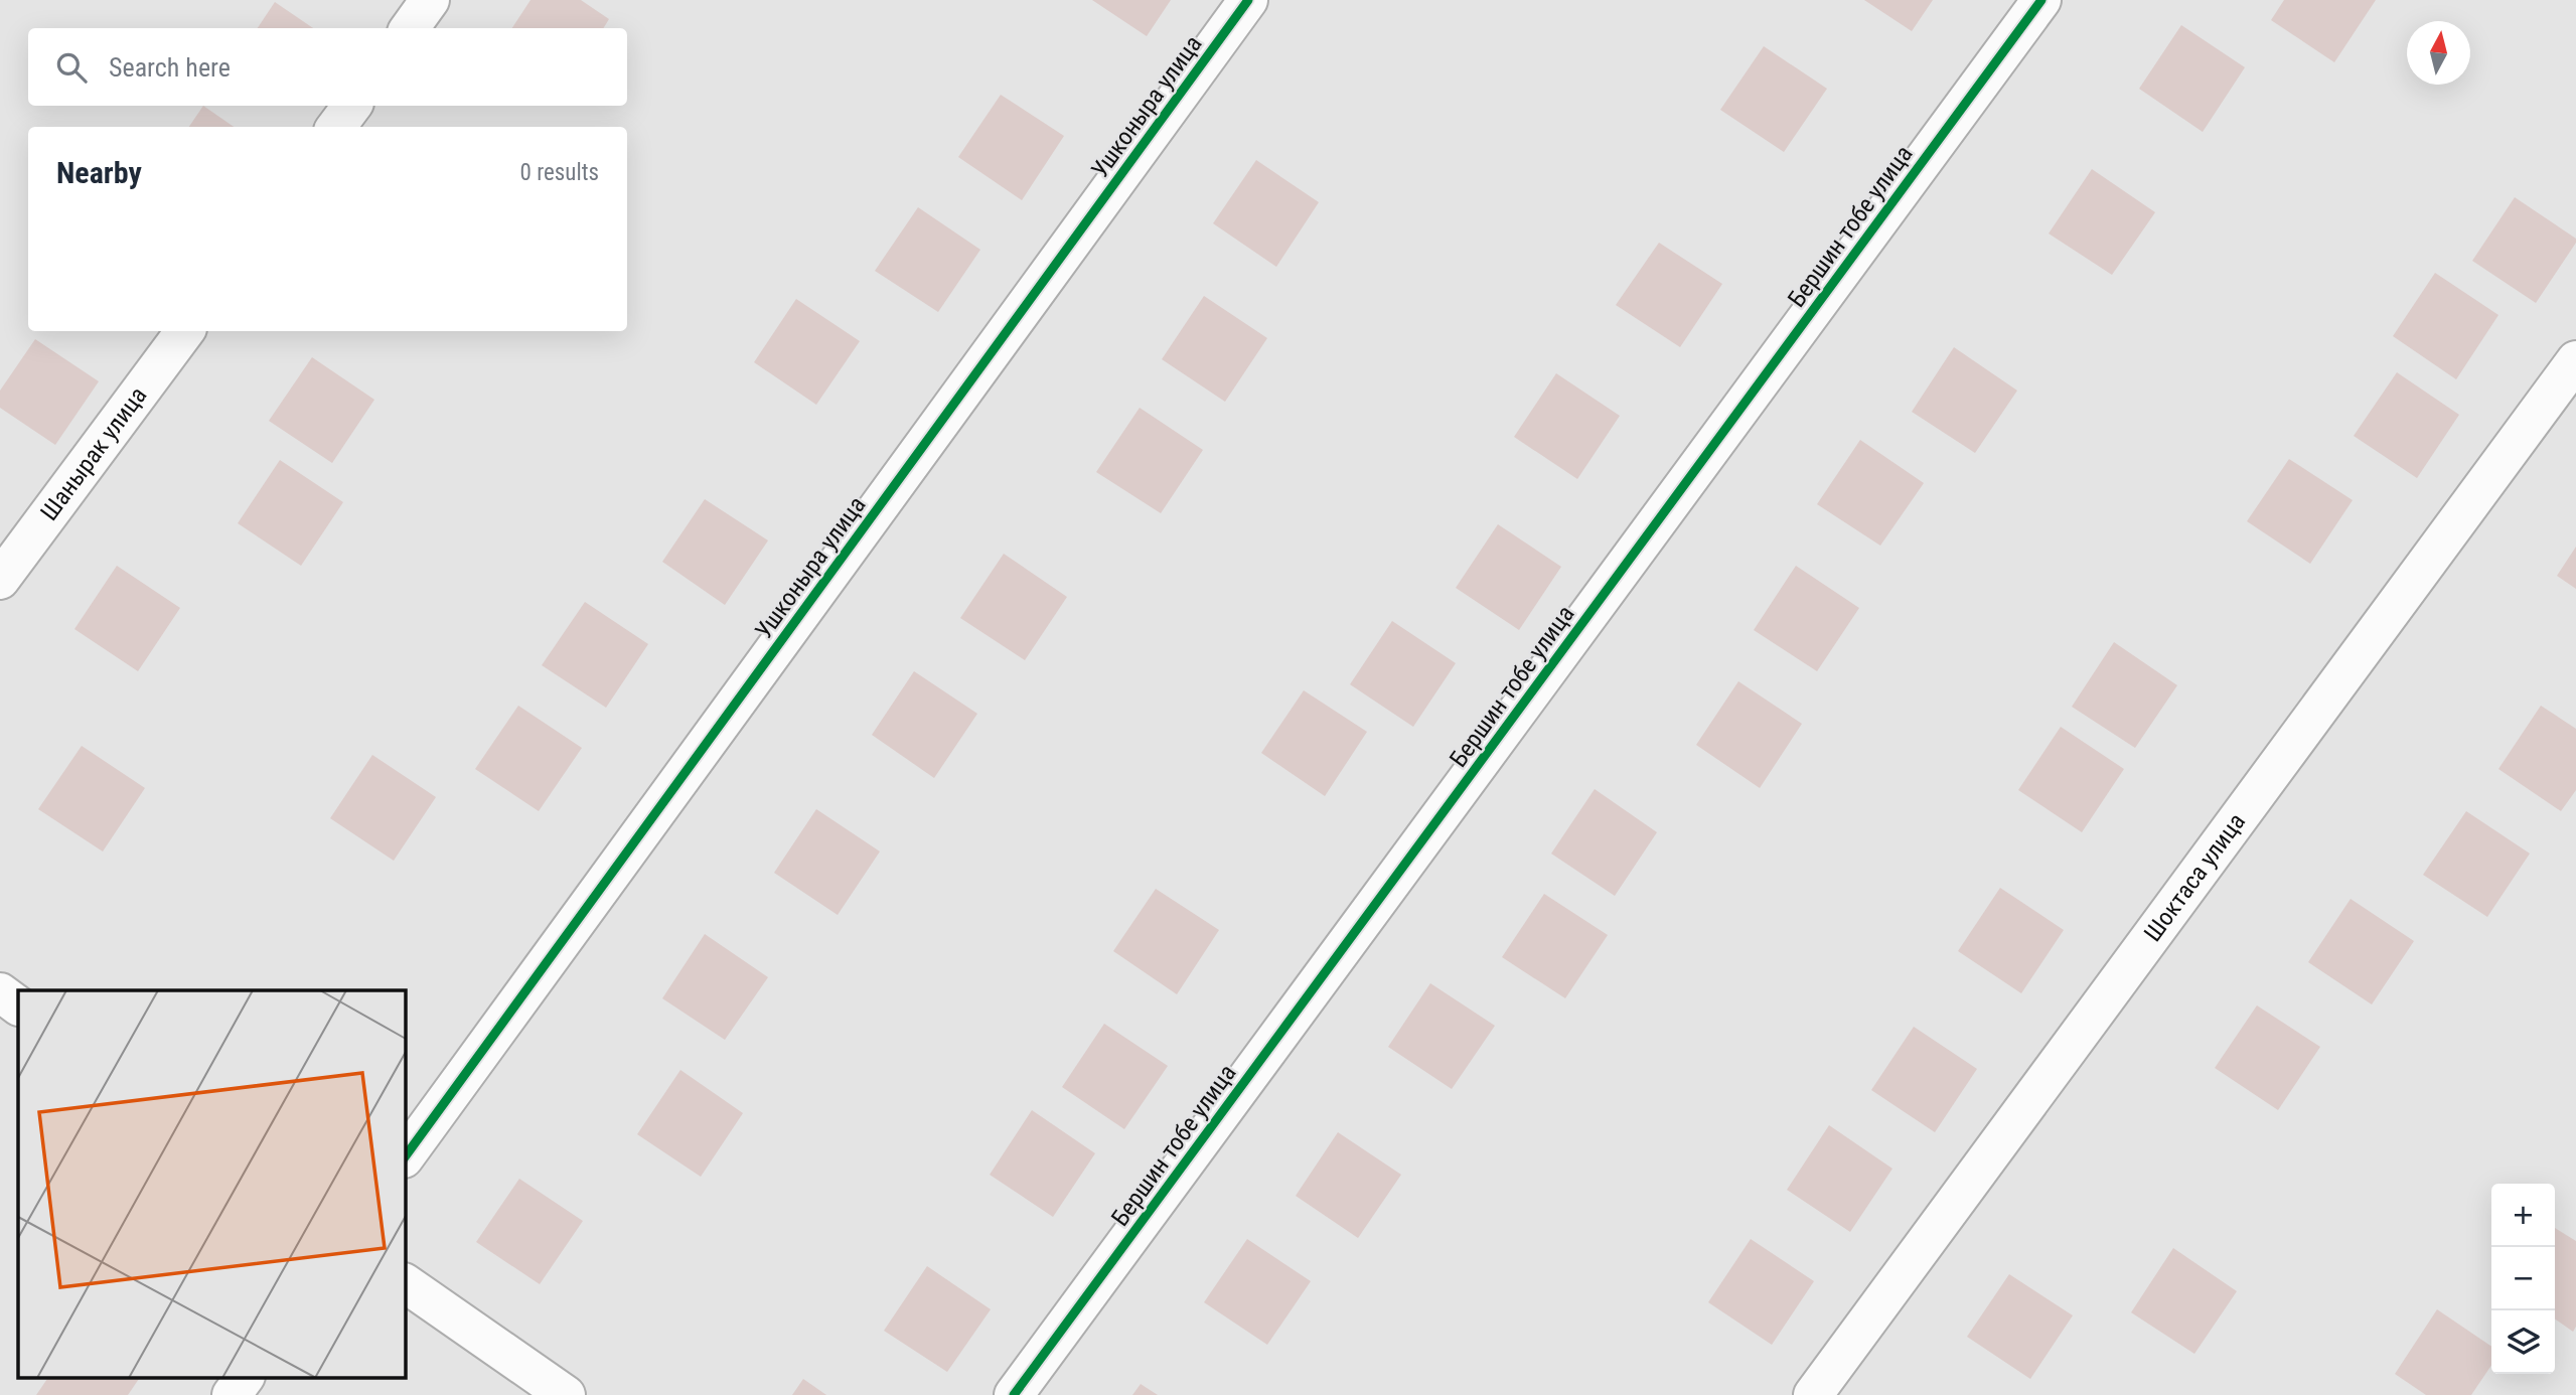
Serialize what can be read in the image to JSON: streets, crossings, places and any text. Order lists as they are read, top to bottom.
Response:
{
  "streets": {
    "street": [
      "Ушконыра улица",
      "Бершин тобе улица",
      "Шанырак улица",
      "Шоктаса улица"
    ]
  },
  "north": "top",
  "page": {
    "search": "Search here",
    "heading": ["Nearby", "0 results"],
    "map_buttons": ["+", "−"]
  }
}
